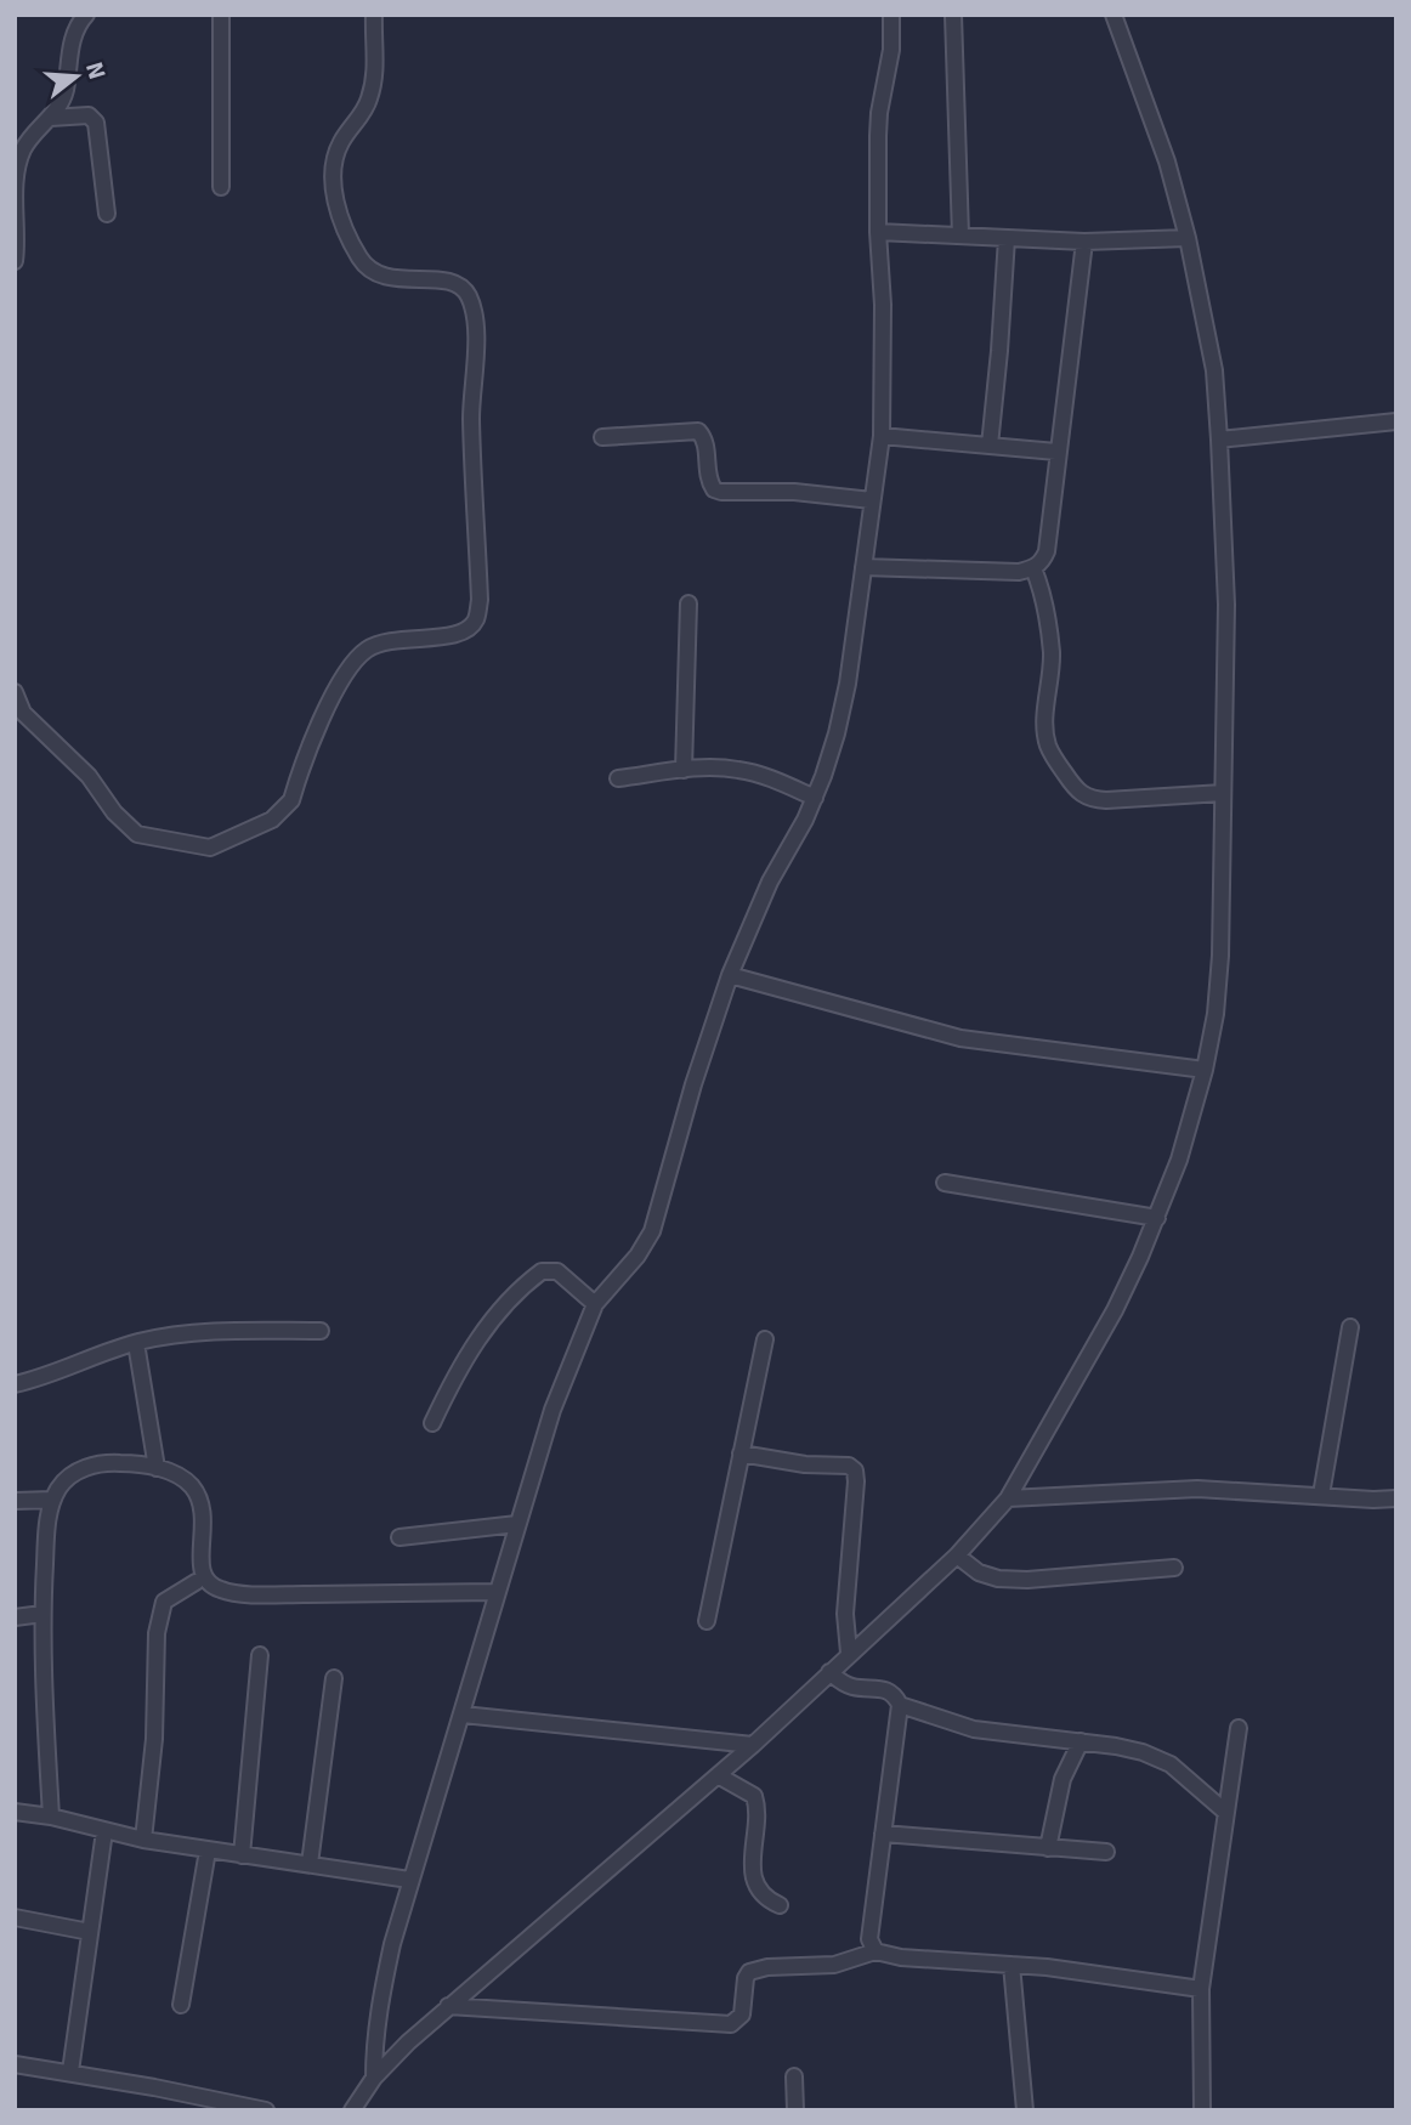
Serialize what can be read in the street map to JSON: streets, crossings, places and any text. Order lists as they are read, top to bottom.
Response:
{
  "north": "right"
}
